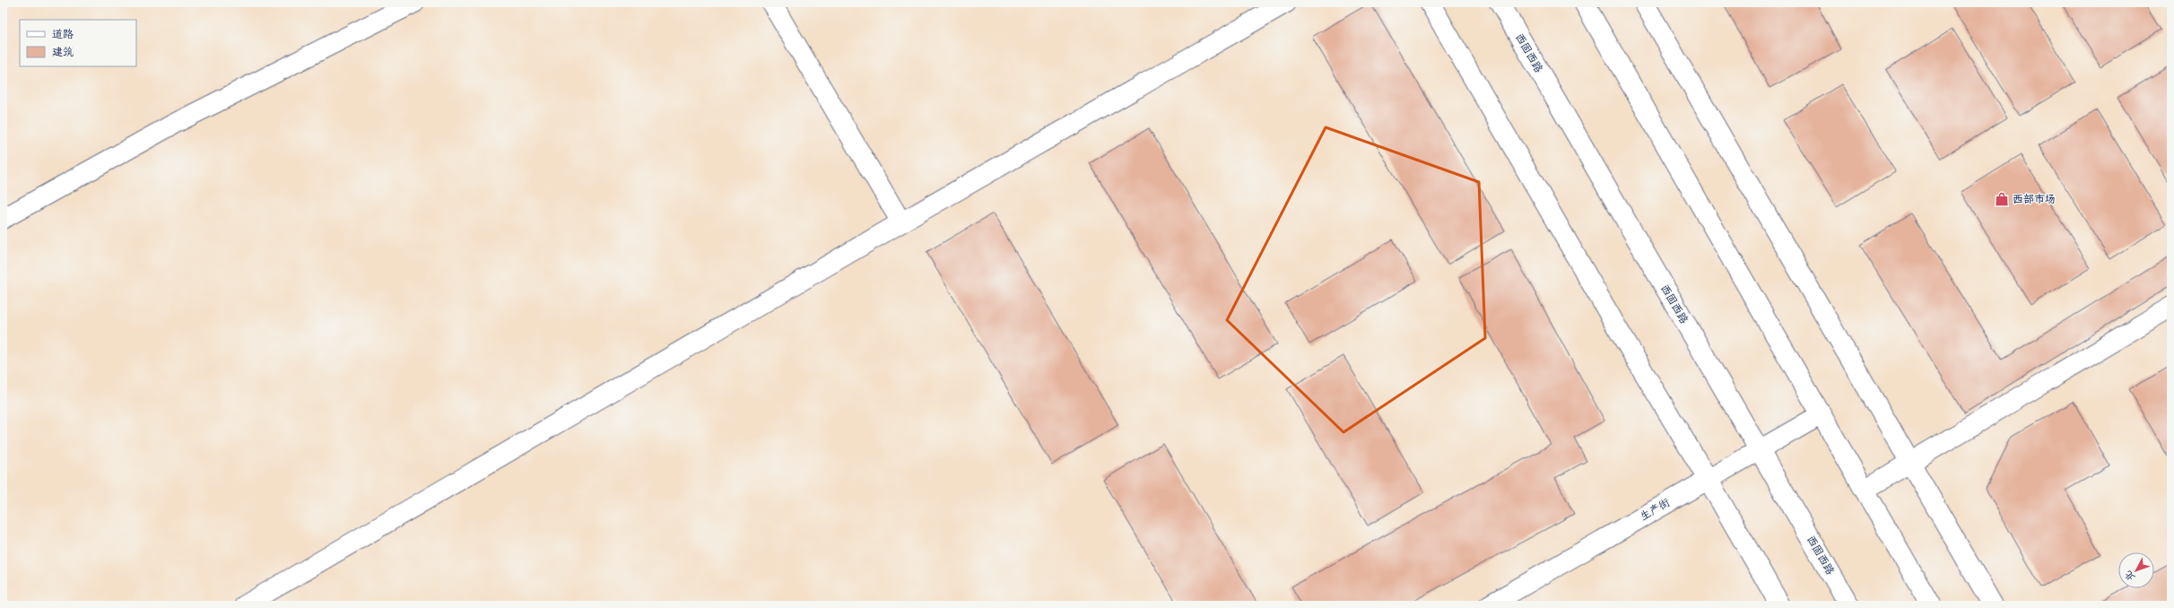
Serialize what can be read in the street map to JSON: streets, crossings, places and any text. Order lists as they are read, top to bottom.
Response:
{
  "streets": {
    "street": ["西固西路", "生产街"]
  },
  "crossings": [
    ["西固西路", "生产街"]
  ],
  "places": {
    "shop": ["西部市场"]
  },
  "legend": ["道路", "建筑"],
  "north": "bottom left"
}
